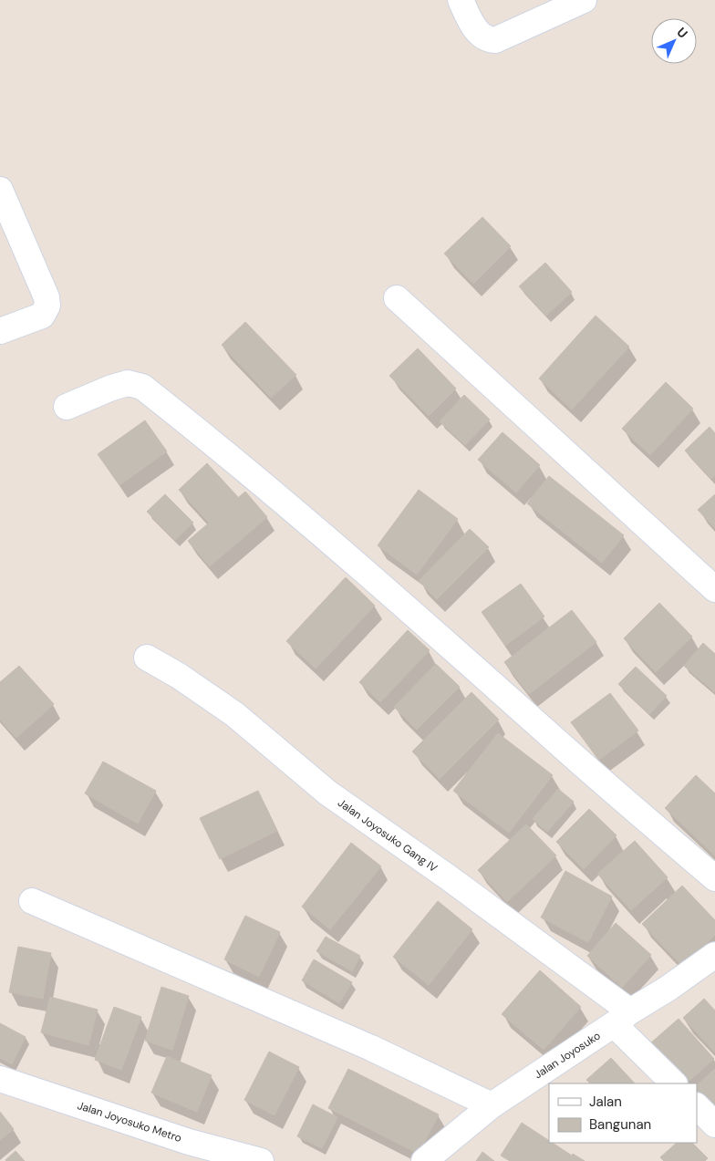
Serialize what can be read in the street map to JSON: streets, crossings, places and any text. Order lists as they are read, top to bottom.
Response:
{
  "streets": {
    "street": ["Jalan Joyosuko Gang IV", "Jalan Joyosuko", "Jalan Joyosuko Metro"]
  },
  "crossings": [
    ["Jalan Joyosuko Gang IV", "Jalan Joyosuko"]
  ],
  "legend": ["Jalan", "Bangunan"],
  "north": "top right"
}
